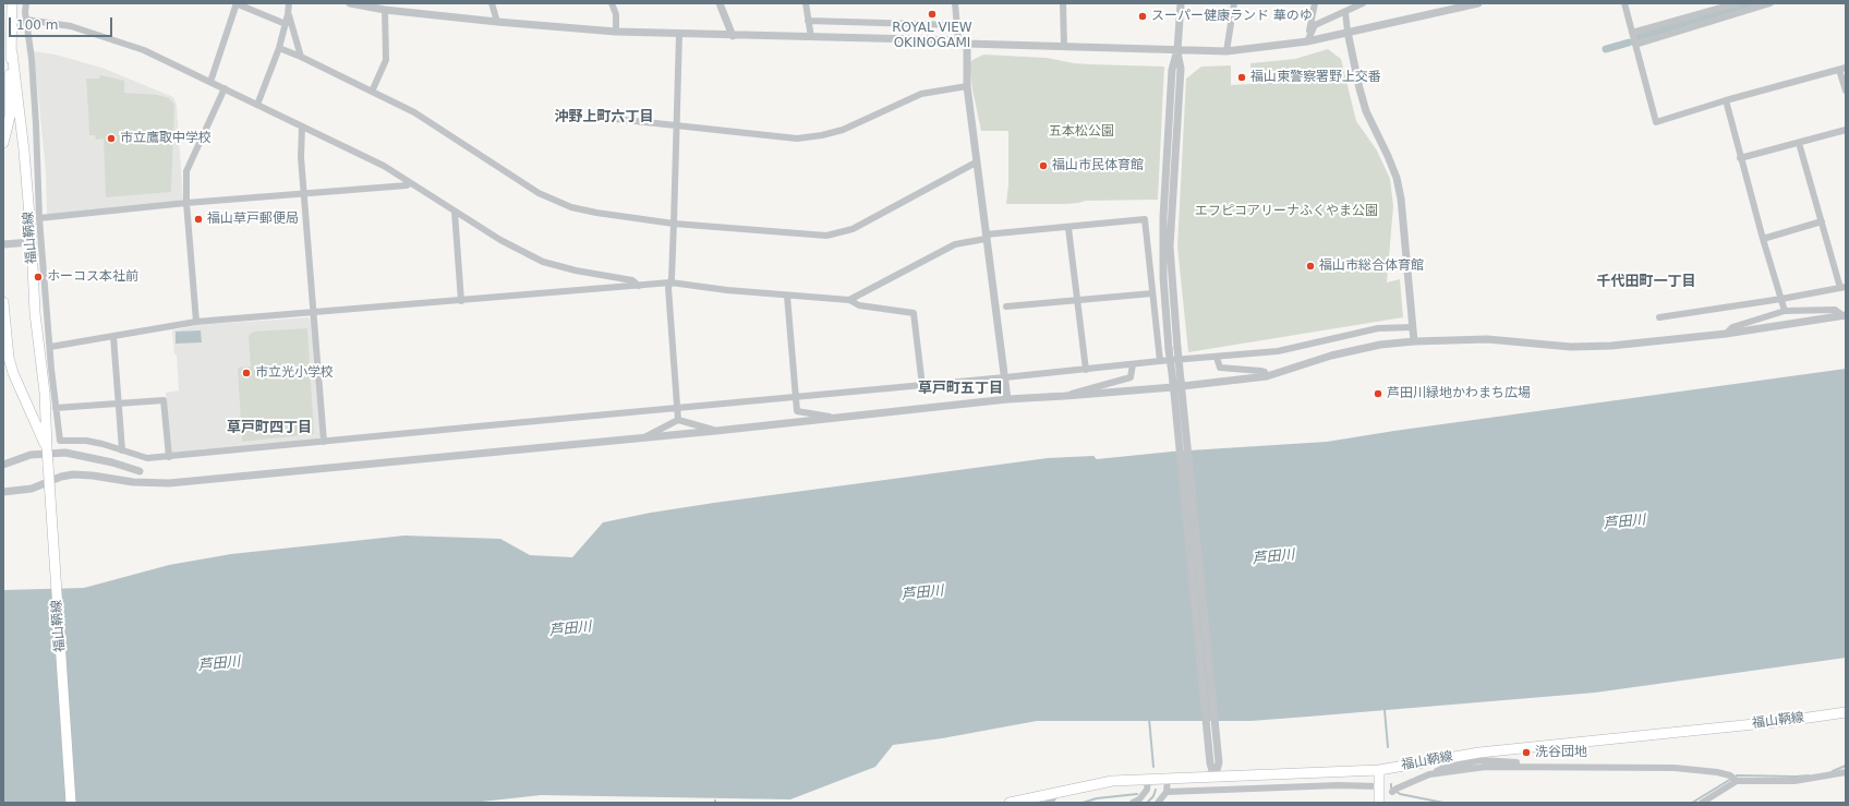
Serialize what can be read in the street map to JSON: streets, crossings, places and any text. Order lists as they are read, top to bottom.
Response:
{
  "streets": {
    "main road": ["福山鞆線"]
  },
  "districts": [
    "沖野上町六丁目",
    "千代田町一丁目",
    "草戸町五丁目",
    "草戸町四丁目"
  ],
  "water": ["芦田川"],
  "parks": ["五本松公園", "エフピコアリーナふくやま公園"],
  "places": [
    "ROYAL VIEW OKINOGAMI",
    "スーパー健康ランド 華のゆ",
    "福山東警察署野上交番",
    "市立鷹取中学校",
    "福山市民体育館",
    "福山草戸郵便局",
    "福山市総合体育館",
    "ホーコス本社前",
    "市立光小学校",
    "芦田川緑地かわまち広場",
    "洗谷団地"
  ],
  "scale_bar": "100 m"
}
